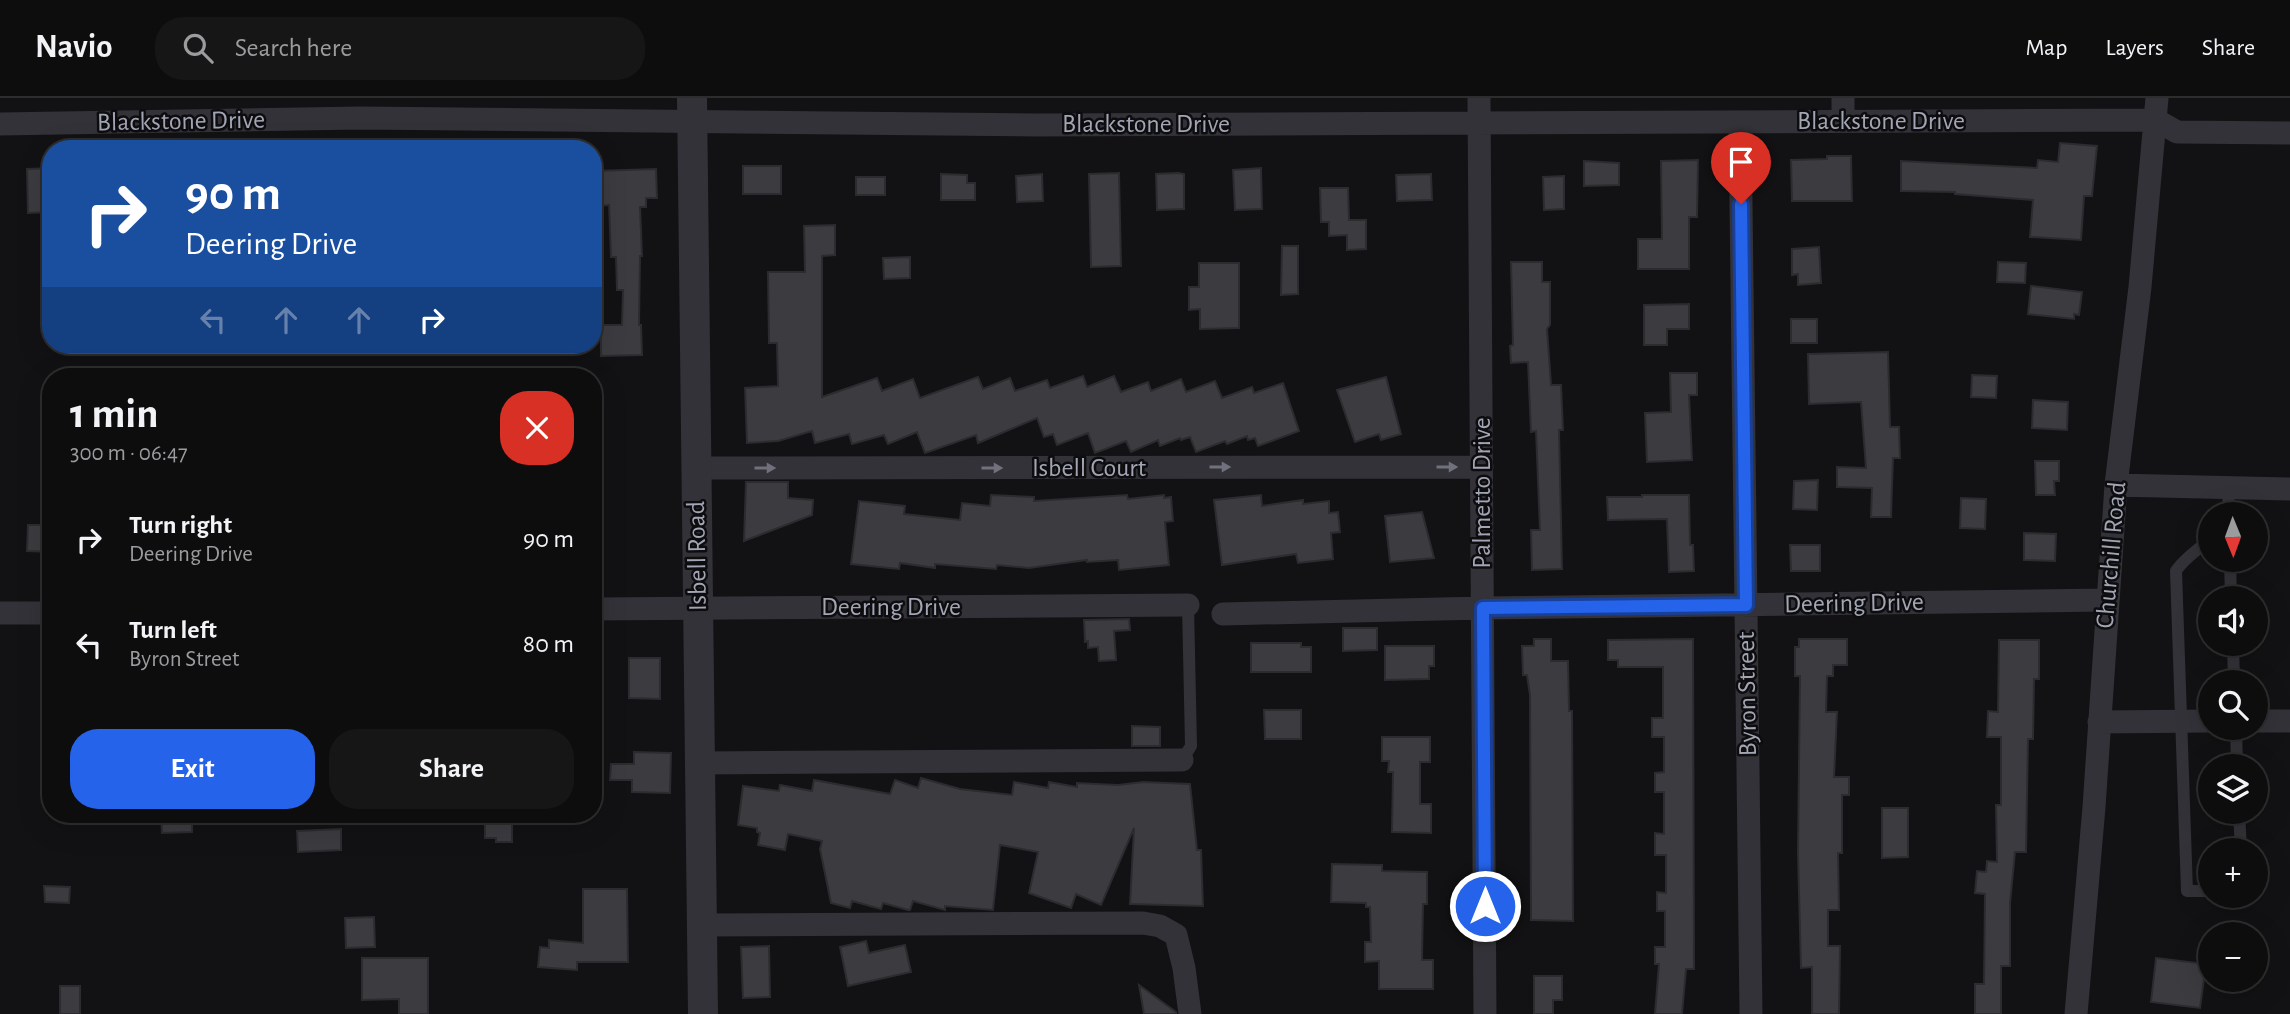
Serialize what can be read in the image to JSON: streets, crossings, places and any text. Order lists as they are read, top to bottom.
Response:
{
  "streets": {
    "street": [
      "Blackstone Drive",
      "Isbell Court",
      "Palmetto Drive",
      "Churchill Road",
      "Isbell Road",
      "Deering Drive",
      "Byron Street"
    ]
  },
  "crossings": [
    ["Blackstone Drive", "Palmetto Drive"],
    ["Blackstone Drive", "Churchill Road"],
    ["Blackstone Drive", "Isbell Road"],
    ["Blackstone Drive", "Byron Street"],
    ["Isbell Court", "Palmetto Drive"],
    ["Isbell Court", "Isbell Road"],
    ["Palmetto Drive", "Deering Drive"],
    ["Churchill Road", "Deering Drive"],
    ["Isbell Road", "Deering Drive"],
    ["Deering Drive", "Byron Street"]
  ],
  "one_way": ["Isbell Court"],
  "north": "bottom",
  "page": {
    "header": "Navio",
    "search": "Search here",
    "nav": ["Map", "Layers", "Share"],
    "turn": ["90 m", "Deering Drive"],
    "heading": ["1 min", "300 m · 06:47"],
    "list": [
      {
        "name": "Turn right",
        "note": "Deering Drive",
        "value": "90 m"
      },
      {
        "name": "Turn left",
        "note": "Byron Street",
        "value": "80 m"
      }
    ],
    "map_buttons": ["+", "−"],
    "buttons": ["Exit", "Share"]
  }
}
